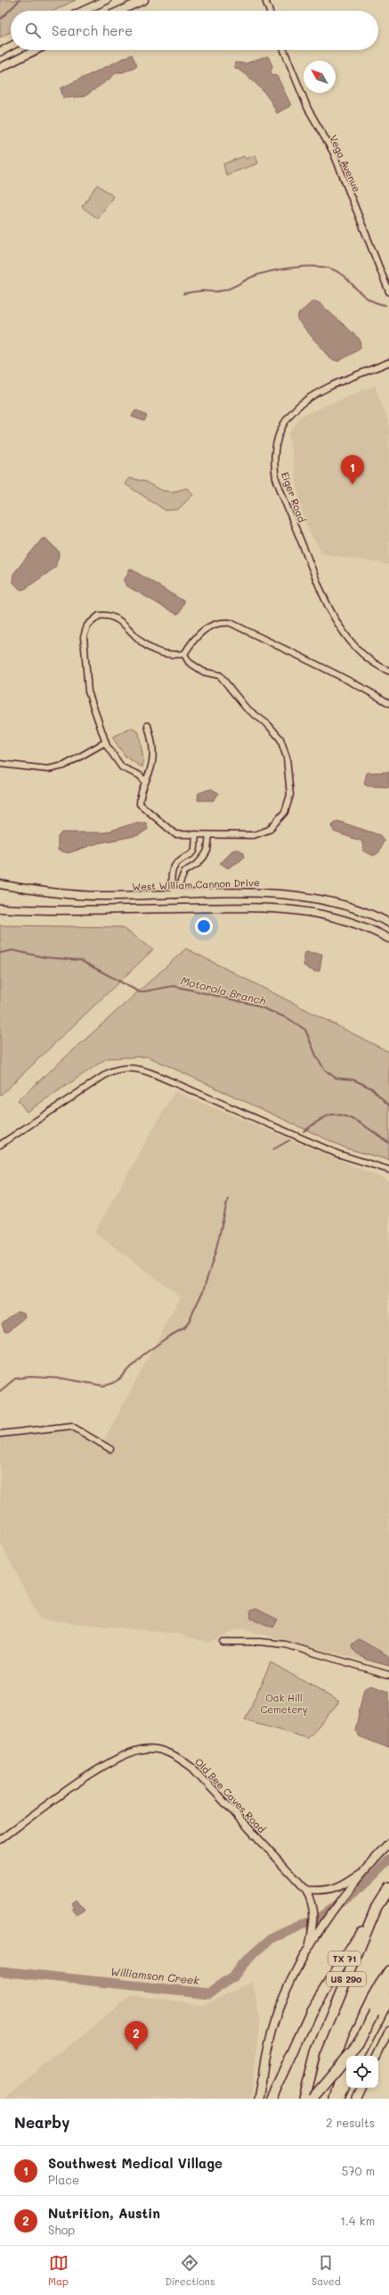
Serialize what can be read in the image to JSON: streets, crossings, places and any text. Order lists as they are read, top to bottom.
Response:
{
  "streets": {
    "highway": ["TX 71", "US 290"],
    "main road": ["West William Cannon Drive"],
    "street": ["Vega Avenue", "Eiger Road", "Old Bee Caves Road"]
  },
  "crossings": [
    ["TX 71", "US 290"]
  ],
  "water": ["Motorola Branch", "Williamson Creek"],
  "parks": ["Oak Hill Cemetery"],
  "north": "top left",
  "page": {
    "search": "Search here",
    "pins": ["1", "2"],
    "heading": ["Nearby", "2 results"],
    "list": [
      {
        "mark": "1",
        "name": "Southwest Medical Village",
        "note": "Place",
        "value": "570 m"
      },
      {
        "mark": "2",
        "name": "Nutrition, Austin",
        "note": "Shop",
        "value": "1.4 km"
      }
    ],
    "nav": ["Map", "Directions", "Saved"]
  }
}
